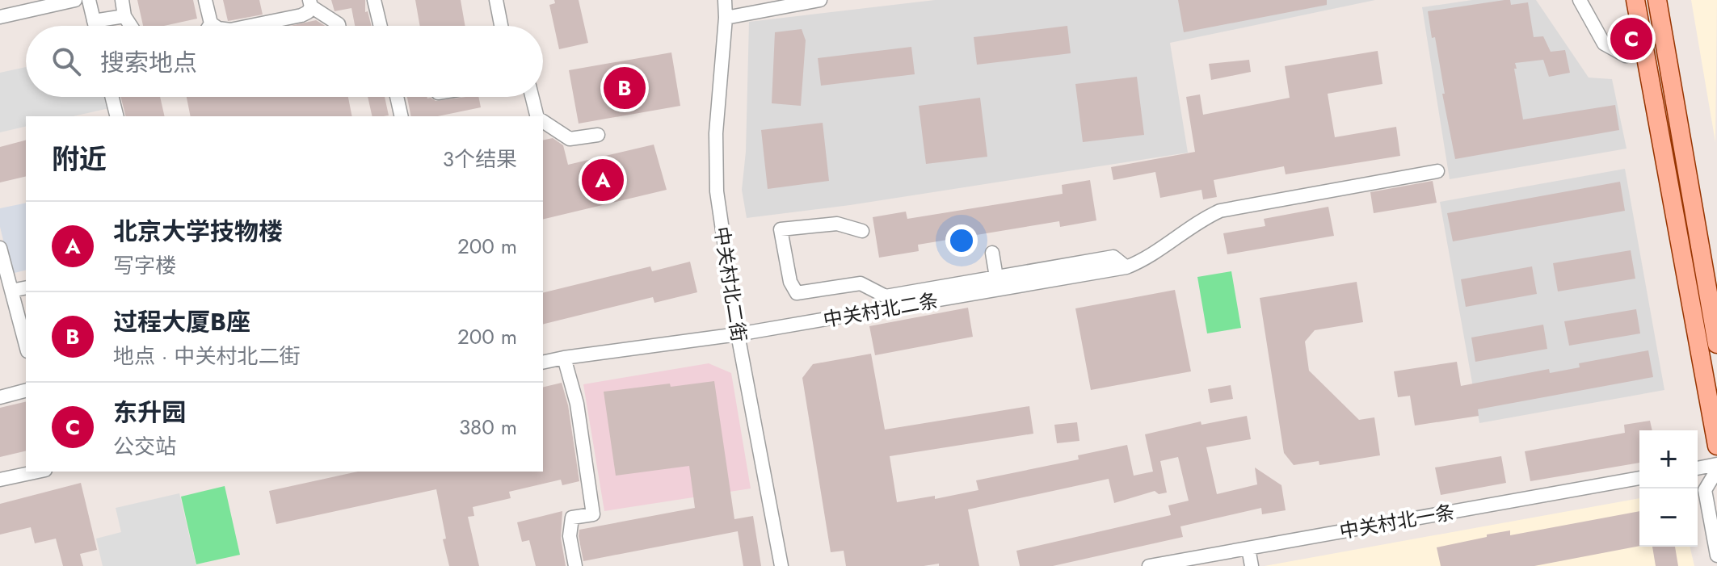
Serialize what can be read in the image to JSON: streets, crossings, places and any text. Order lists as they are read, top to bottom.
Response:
{
  "streets": {
    "street": ["中关村北二街", "中关村北二条", "中关村北一条"]
  },
  "crossings": [
    ["中关村北二街", "中关村北二条"]
  ],
  "page": {
    "pins": ["C", "B", "A"],
    "search": "搜索地点",
    "heading": ["附近", "3个结果"],
    "list": [
      {
        "mark": "A",
        "name": "北京大学技物楼",
        "note": "写字楼",
        "value": "200 m"
      },
      {
        "mark": "B",
        "name": "过程大厦B座",
        "note": "地点 · 中关村北二街",
        "value": "200 m"
      },
      {
        "mark": "C",
        "name": "东升园",
        "note": "公交站",
        "value": "380 m"
      }
    ],
    "map_buttons": ["+", "−"]
  }
}
